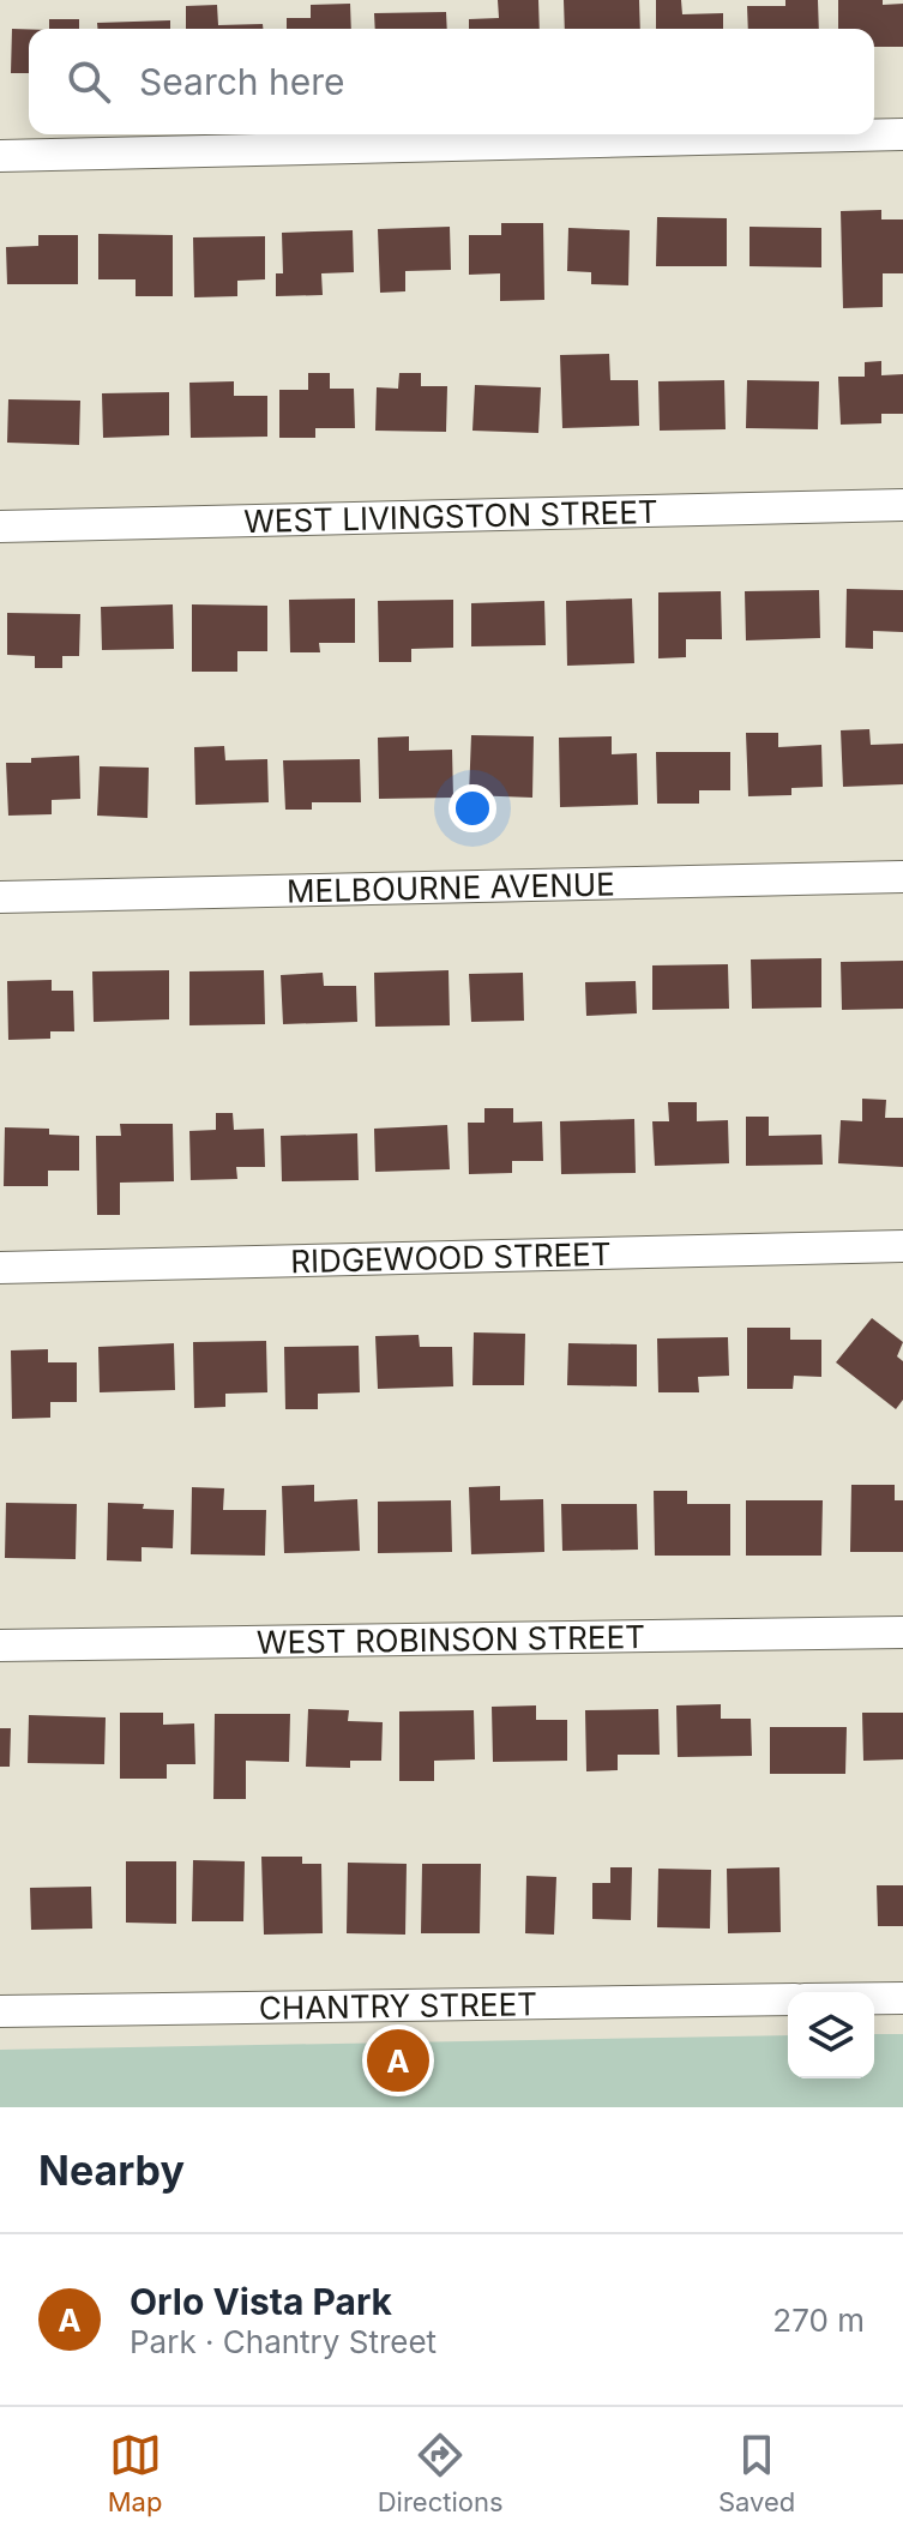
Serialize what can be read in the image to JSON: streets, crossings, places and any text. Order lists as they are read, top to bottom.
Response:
{
  "streets": {
    "street": [
      "WEST LIVINGSTON STREET",
      "MELBOURNE AVENUE",
      "RIDGEWOOD STREET",
      "WEST ROBINSON STREET",
      "CHANTRY STREET"
    ]
  },
  "page": {
    "search": "Search here",
    "pins": "A",
    "heading": "Nearby",
    "list": [
      {
        "mark": "A",
        "name": "Orlo Vista Park",
        "note": "Park · Chantry Street",
        "value": "270 m"
      }
    ],
    "nav": ["Map", "Directions", "Saved"]
  }
}
